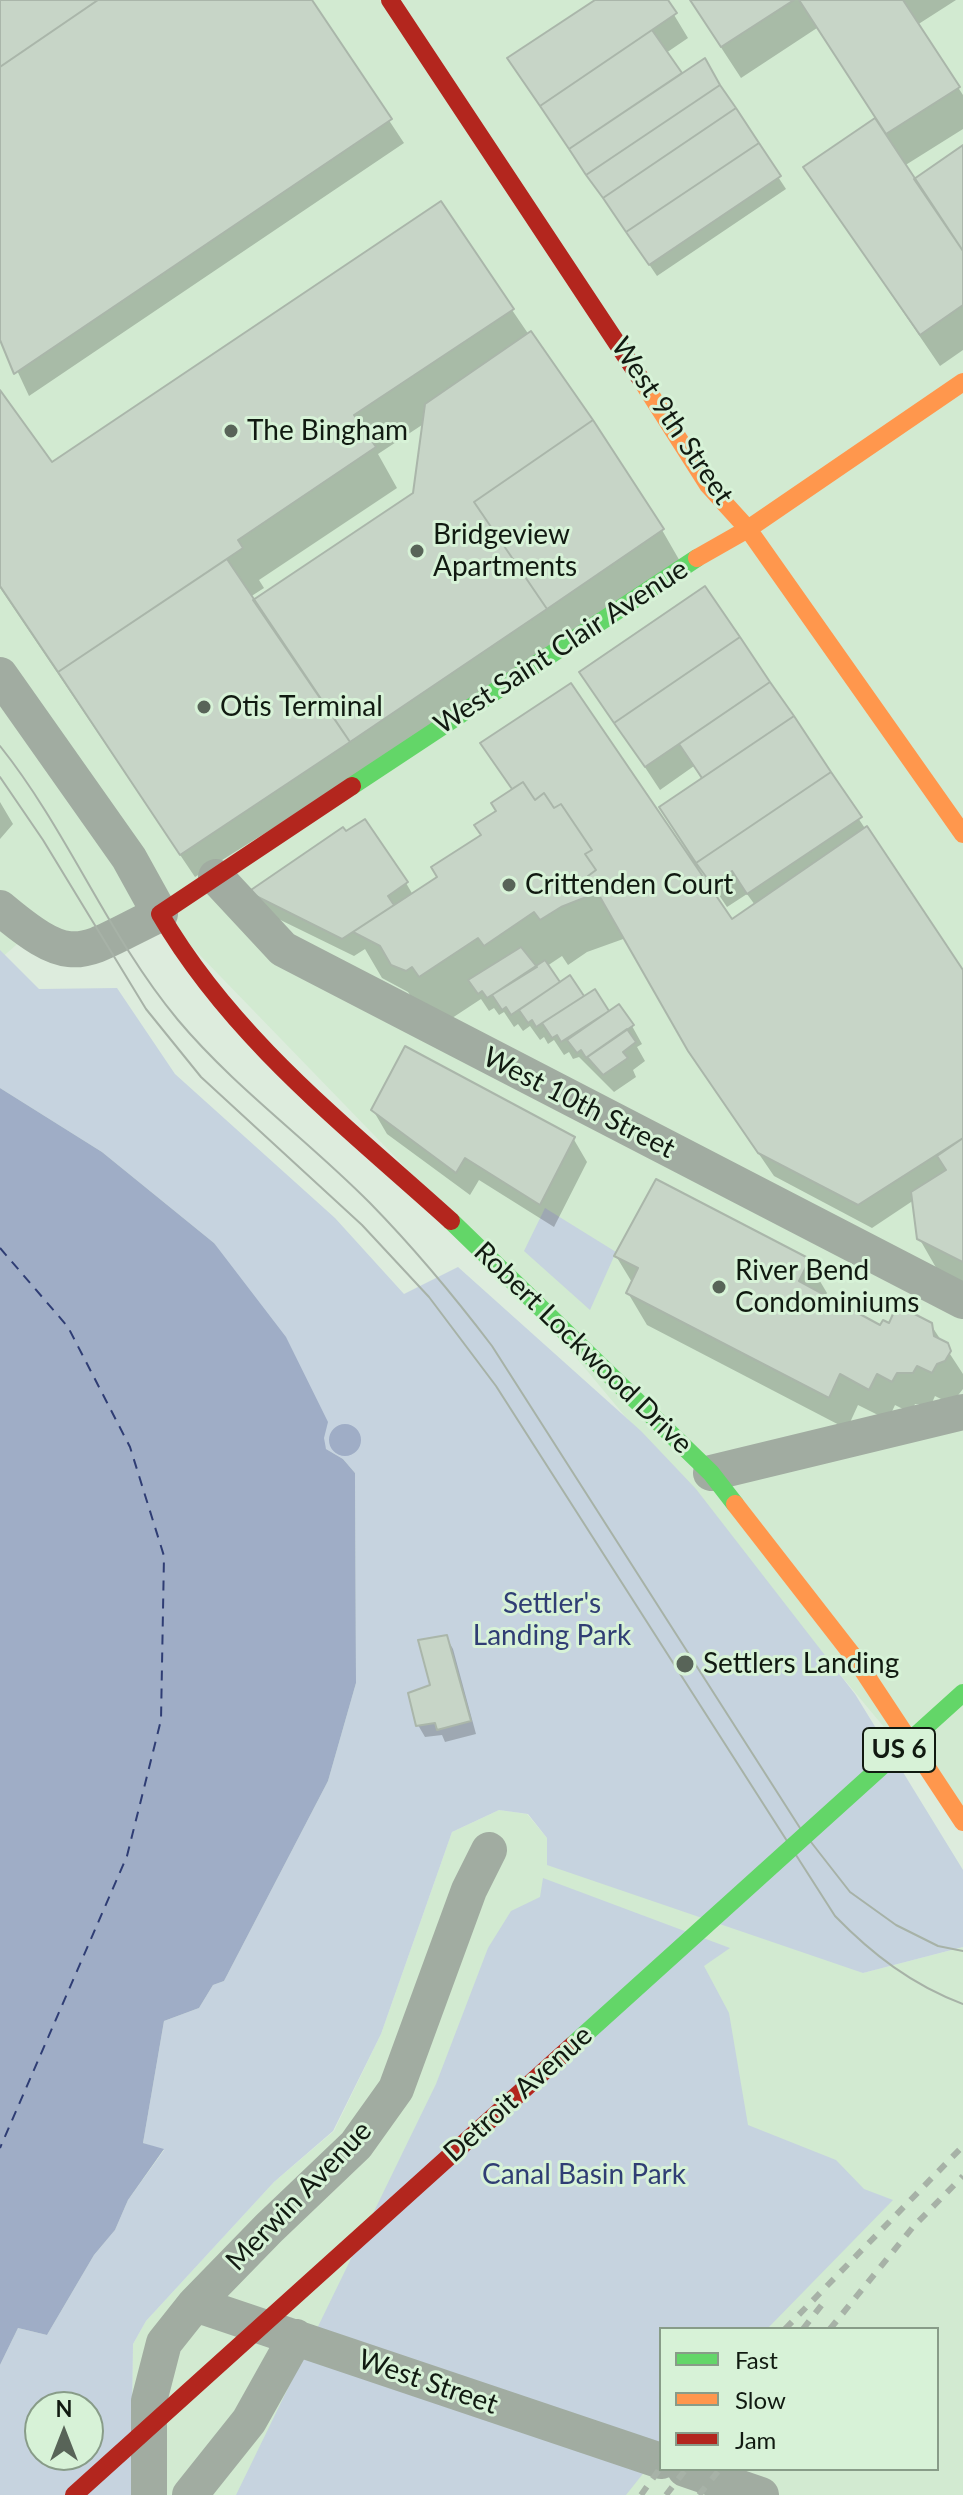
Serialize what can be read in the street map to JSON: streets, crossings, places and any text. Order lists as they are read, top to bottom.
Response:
{
  "streets": {
    "street": [
      "West 9th Street",
      "West Saint Clair Avenue",
      "West 10th Street",
      "Robert Lockwood Drive",
      "US 6",
      "Detroit Avenue",
      "Merwin Avenue",
      "West Street"
    ]
  },
  "crossings": [
    ["West 9th Street", "West Saint Clair Avenue"],
    ["West Saint Clair Avenue", "West 10th Street"],
    ["West Saint Clair Avenue", "Robert Lockwood Drive"],
    ["Merwin Avenue", "West Street"]
  ],
  "parks": ["Settler's Landing Park", "Canal Basin Park"],
  "places": [
    "The Bingham",
    "Bridgeview Apartments",
    "Otis Terminal",
    "Crittenden Court",
    "River Bend Condominiums",
    "Settlers Landing"
  ],
  "legend": ["Fast", "Slow", "Jam"],
  "north": "top"
}
